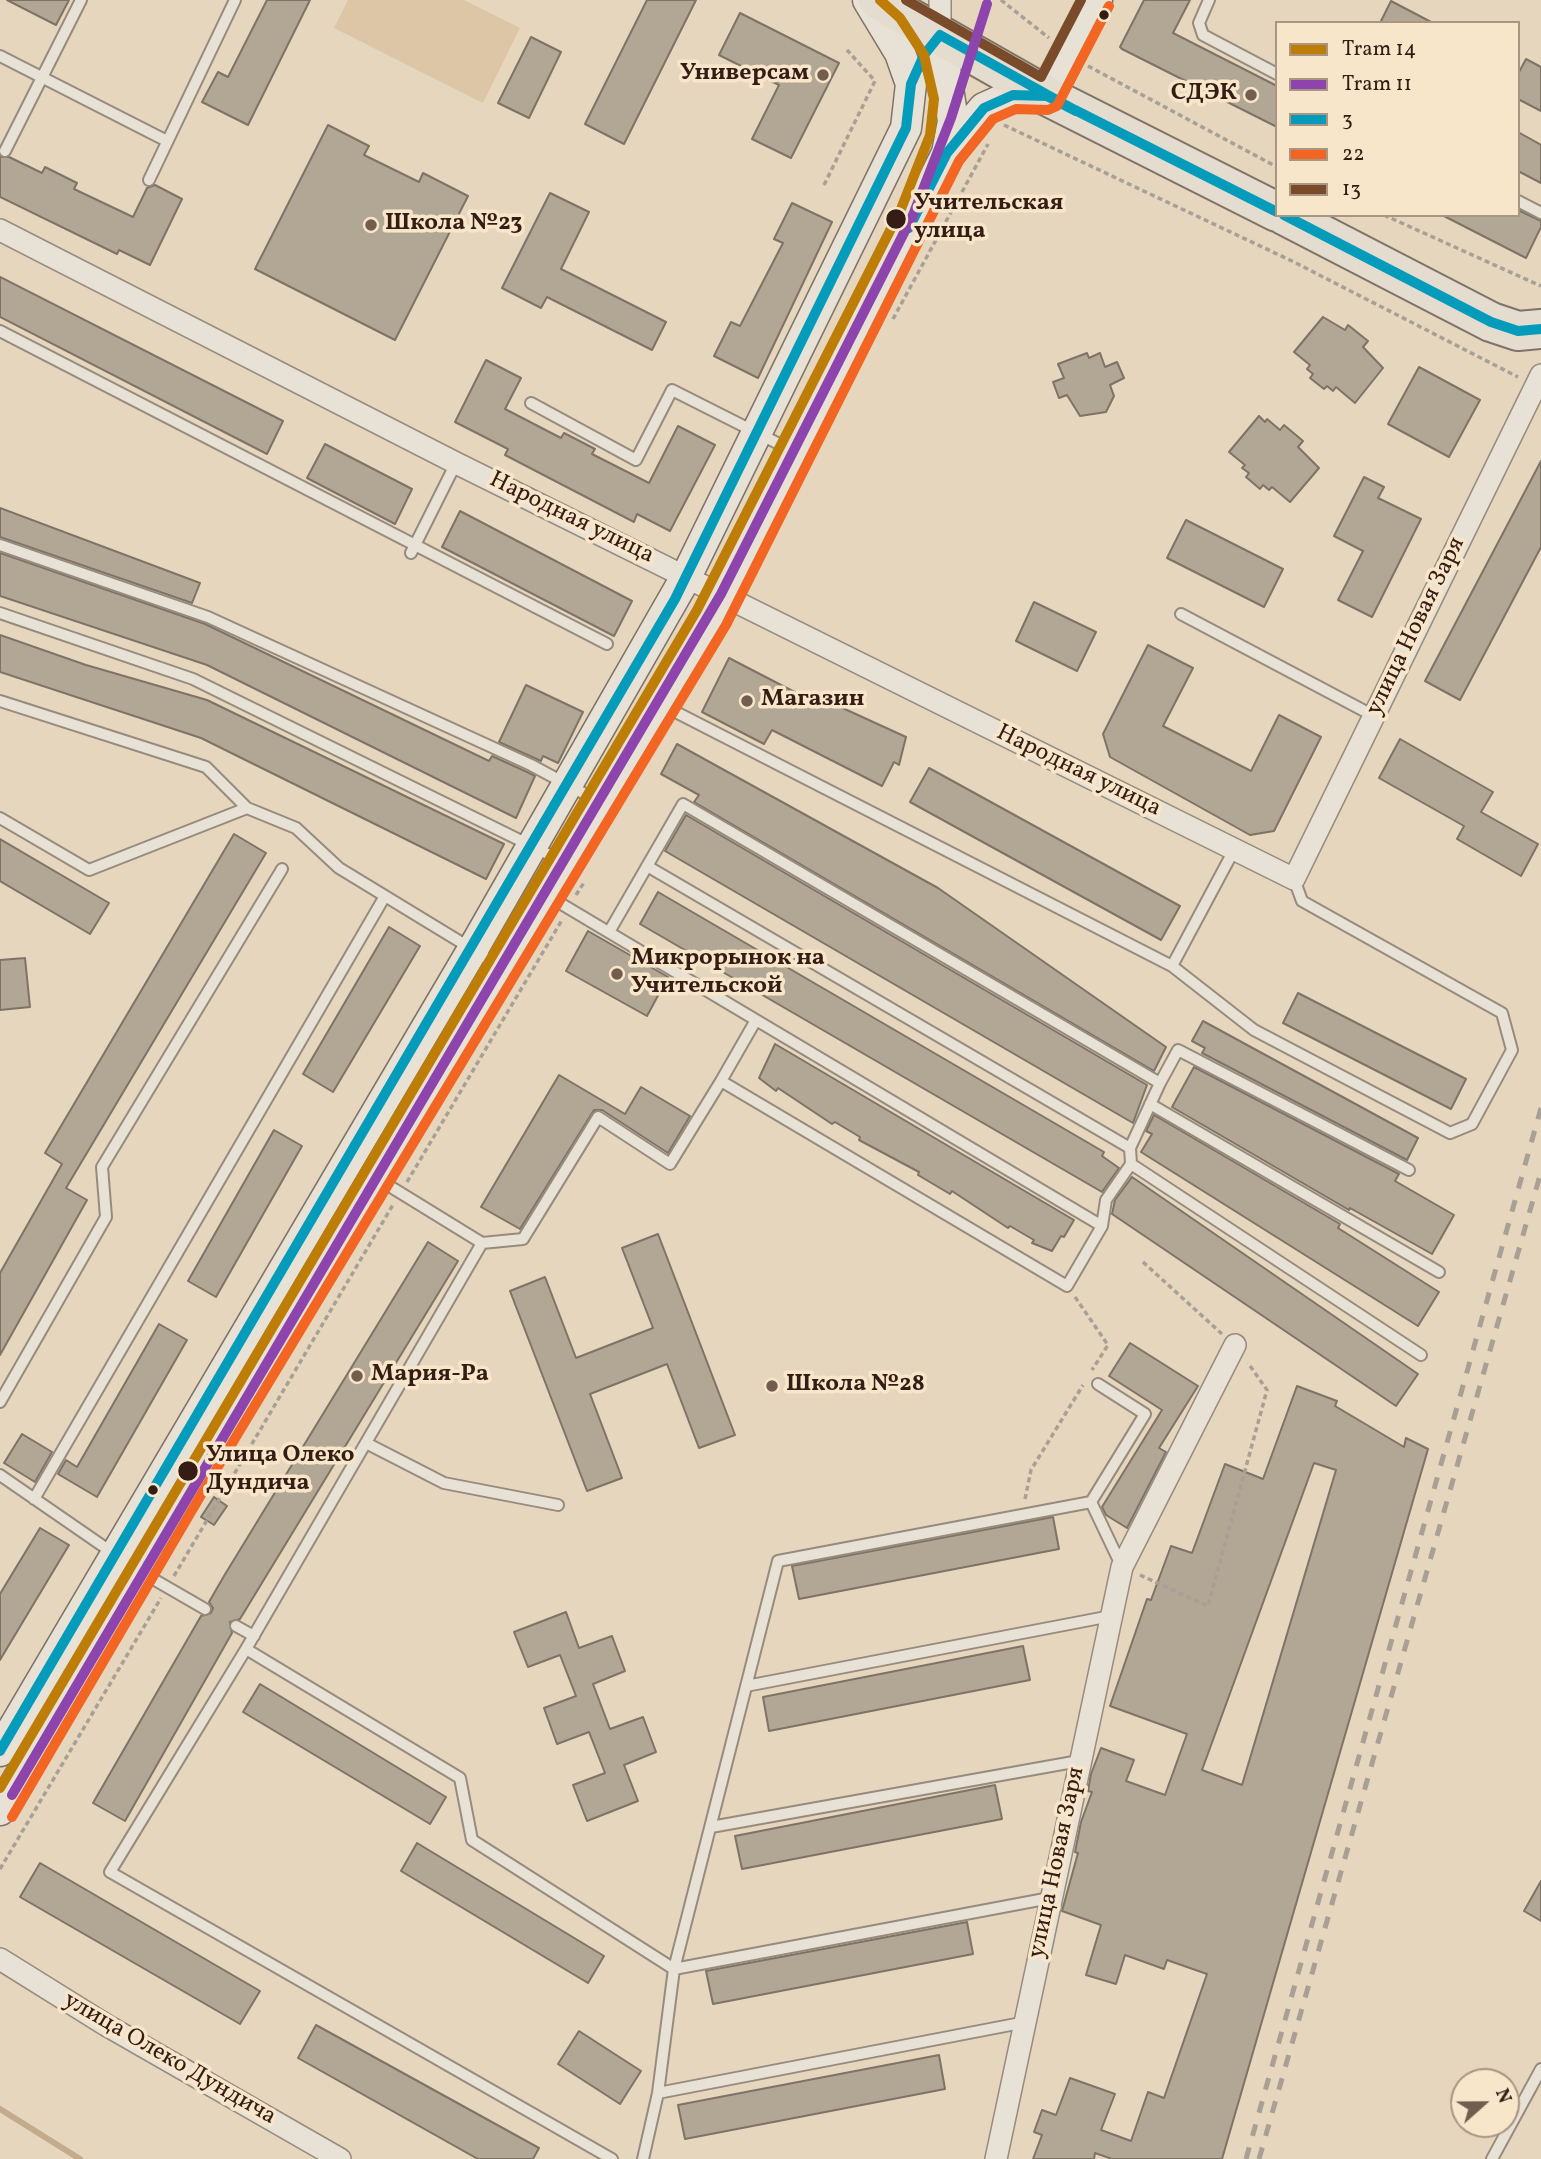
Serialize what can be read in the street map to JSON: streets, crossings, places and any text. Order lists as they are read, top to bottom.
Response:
{
  "streets": {
    "street": ["Народная улица", "улица Новая Заря", "улица Олеко Дундича"]
  },
  "crossings": [
    ["Народная улица", "улица Новая Заря"]
  ],
  "places": [
    "Универсам",
    "СДЭК",
    "Учительская улица",
    "Школа №23",
    "Магазин",
    "Микрорынок на Учительской",
    "Мария-Ра",
    "Школа №28",
    "Улица Олеко Дундича"
  ],
  "lines": [
    "tram line 14",
    "transit line 13",
    "tram line 11",
    "transit line 22",
    "transit line 3"
  ],
  "legend": [
    "Tram 14",
    "Tram 11",
    "3",
    "22",
    "13"
  ],
  "north": "right"
}
